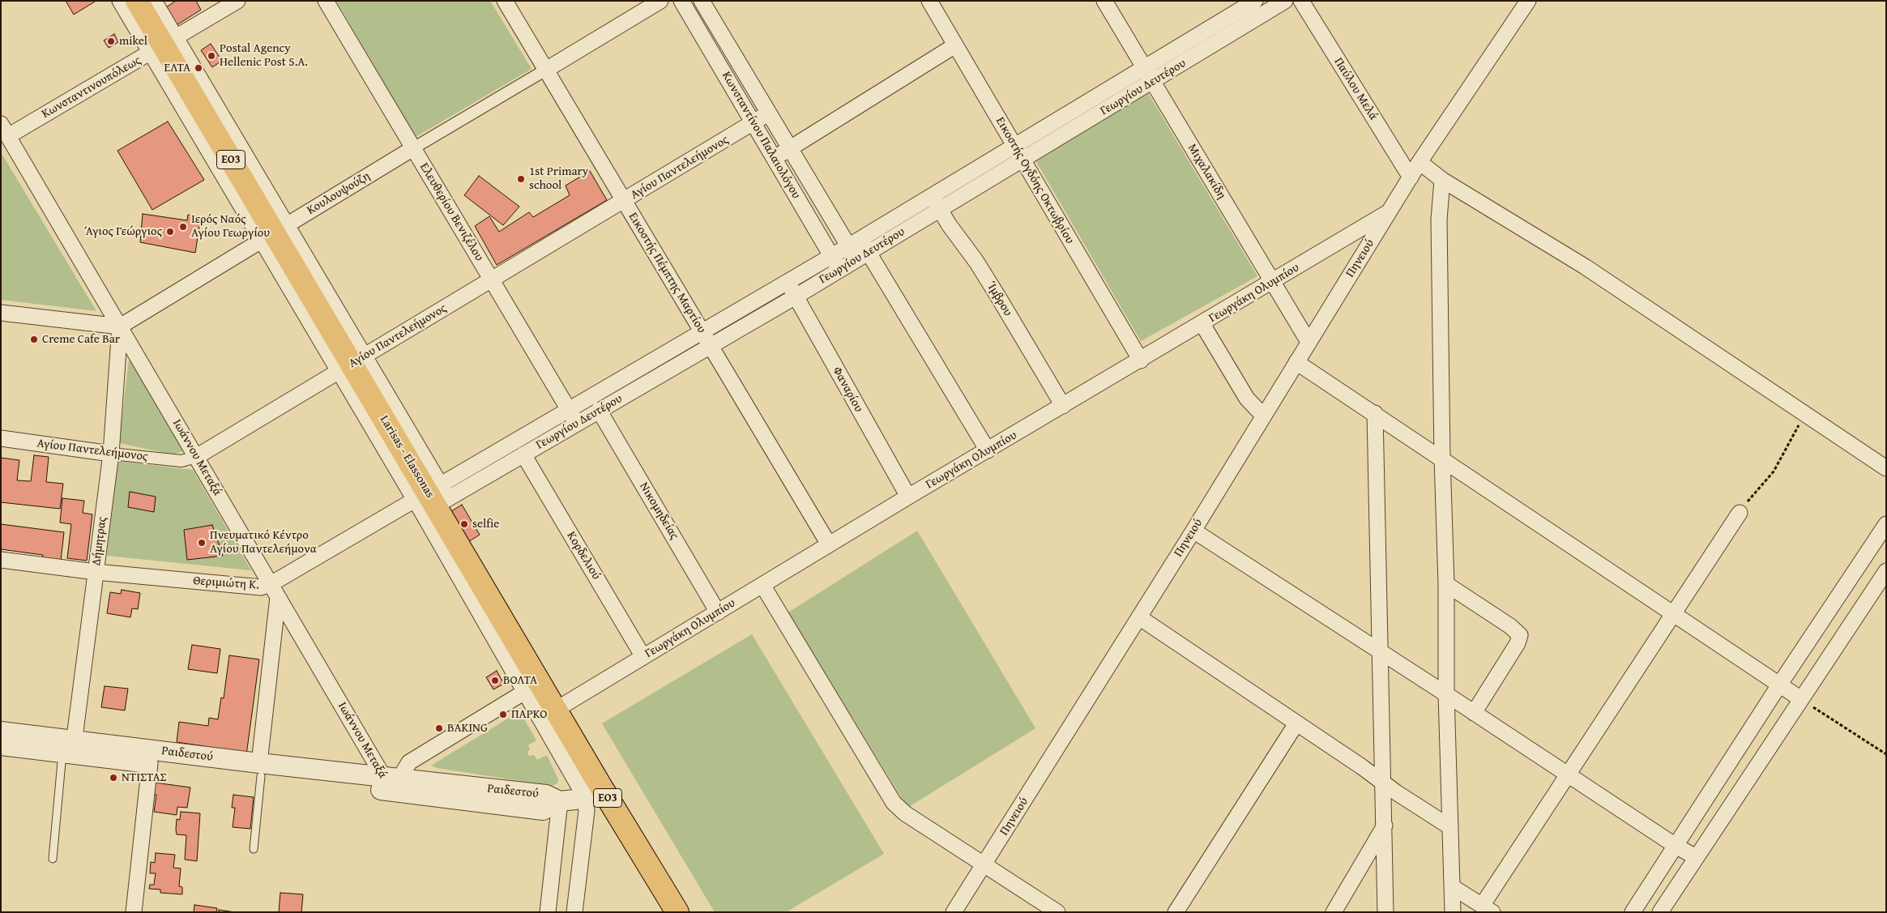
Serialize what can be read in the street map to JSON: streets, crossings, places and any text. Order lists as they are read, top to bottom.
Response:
{
  "streets": {
    "highway": ["ΕΟ3", "Larisas - Elassonas"],
    "street": [
      "Κωνσταντινουπόλεως",
      "Γεωργίου Δευτέρου",
      "Παύλου Μελά",
      "Κωνσταντίνου Παλαιολόγου",
      "Αγίου Παντελεήμονος",
      "Μιχαλακίδη",
      "Εικοστής Ογδόης Οκτωβρίου",
      "Κουλουψούζη",
      "Ελευθερίου Βενιζέλου",
      "Πηνειού",
      "Εικοστής Πέμπτης Μαρτίου",
      "Γεωργάκη Ολυμπίου",
      "Ίμβρου",
      "Φαναρίου",
      "Ιωάννου Μεταξά",
      "Νικομηδείας",
      "Δήμητρας",
      "Κορδελιού",
      "Θεριμιώτη Κ.",
      "Ραιδεστού"
    ]
  },
  "crossings": [
    ["Κωνσταντινουπόλεως", "Larisas - Elassonas"],
    ["Κωνσταντινουπόλεως", "Ιωάννου Μεταξά"],
    ["Γεωργίου Δευτέρου", "Κωνσταντίνου Παλαιολόγου"],
    ["Γεωργίου Δευτέρου", "Μιχαλακίδη"],
    ["Γεωργίου Δευτέρου", "Εικοστής Ογδόης Οκτωβρίου"],
    ["Γεωργίου Δευτέρου", "Ελευθερίου Βενιζέλου"],
    ["Γεωργίου Δευτέρου", "Εικοστής Πέμπτης Μαρτίου"],
    ["Γεωργίου Δευτέρου", "Ίμβρου"],
    ["Γεωργίου Δευτέρου", "Φαναρίου"],
    ["Γεωργίου Δευτέρου", "Larisas - Elassonas"],
    ["Γεωργίου Δευτέρου", "Νικομηδείας"],
    ["Γεωργίου Δευτέρου", "Κορδελιού"],
    ["Γεωργίου Δευτέρου", "Θεριμιώτη Κ."],
    ["Παύλου Μελά", "Πηνειού"],
    ["Κωνσταντίνου Παλαιολόγου", "Αγίου Παντελεήμονος"],
    ["Κωνσταντίνου Παλαιολόγου", "Γεωργάκη Ολυμπίου"],
    ["Αγίου Παντελεήμονος", "Ελευθερίου Βενιζέλου"],
    ["Αγίου Παντελεήμονος", "Εικοστής Πέμπτης Μαρτίου"],
    ["Αγίου Παντελεήμονος", "Larisas - Elassonas"],
    ["Αγίου Παντελεήμονος", "Ιωάννου Μεταξά"],
    ["Αγίου Παντελεήμονος", "Δήμητρας"],
    ["Μιχαλακίδη", "Πηνειού"],
    ["Μιχαλακίδη", "Γεωργάκη Ολυμπίου"],
    ["Εικοστής Ογδόης Οκτωβρίου", "Γεωργάκη Ολυμπίου"],
    ["Κουλουψούζη", "Ελευθερίου Βενιζέλου"],
    ["Κουλουψούζη", "Εικοστής Πέμπτης Μαρτίου"],
    ["Κουλουψούζη", "Larisas - Elassonas"],
    ["Κουλουψούζη", "Ιωάννου Μεταξά"],
    ["Κουλουψούζη", "Δήμητρας"],
    ["Πηνειού", "Γεωργάκη Ολυμπίου"],
    ["Εικοστής Πέμπτης Μαρτίου", "Γεωργάκη Ολυμπίου"],
    ["Γεωργάκη Ολυμπίου", "Ίμβρου"],
    ["Γεωργάκη Ολυμπίου", "Φαναρίου"],
    ["Γεωργάκη Ολυμπίου", "Larisas - Elassonas"],
    ["Γεωργάκη Ολυμπίου", "Νικομηδείας"],
    ["Γεωργάκη Ολυμπίου", "Κορδελιού"],
    ["Larisas - Elassonas", "Θεριμιώτη Κ."],
    ["Ιωάννου Μεταξά", "Δήμητρας"],
    ["Ιωάννου Μεταξά", "Θεριμιώτη Κ."],
    ["Ιωάννου Μεταξά", "Ραιδεστού"],
    ["Δήμητρας", "Θεριμιώτη Κ."],
    ["Δήμητρας", "Ραιδεστού"]
  ],
  "places": [
    "mikel",
    "Postal Agency Hellenic Post S.A.",
    "ΕΛΤΑ",
    "1st Primary school",
    "Ιερός Ναός Αγίου Γεωργίου",
    "Άγιος Γεώργιος",
    "Creme Cafe Bar",
    "selfie",
    "Πνευματικό Κέντρο Αγίου Παντελεήμονα",
    "ΒΟΛΤΑ",
    "ΠΑΡΚΟ",
    "BAKING",
    "ΝΤΙΣΤΑΣ"
  ]
}
